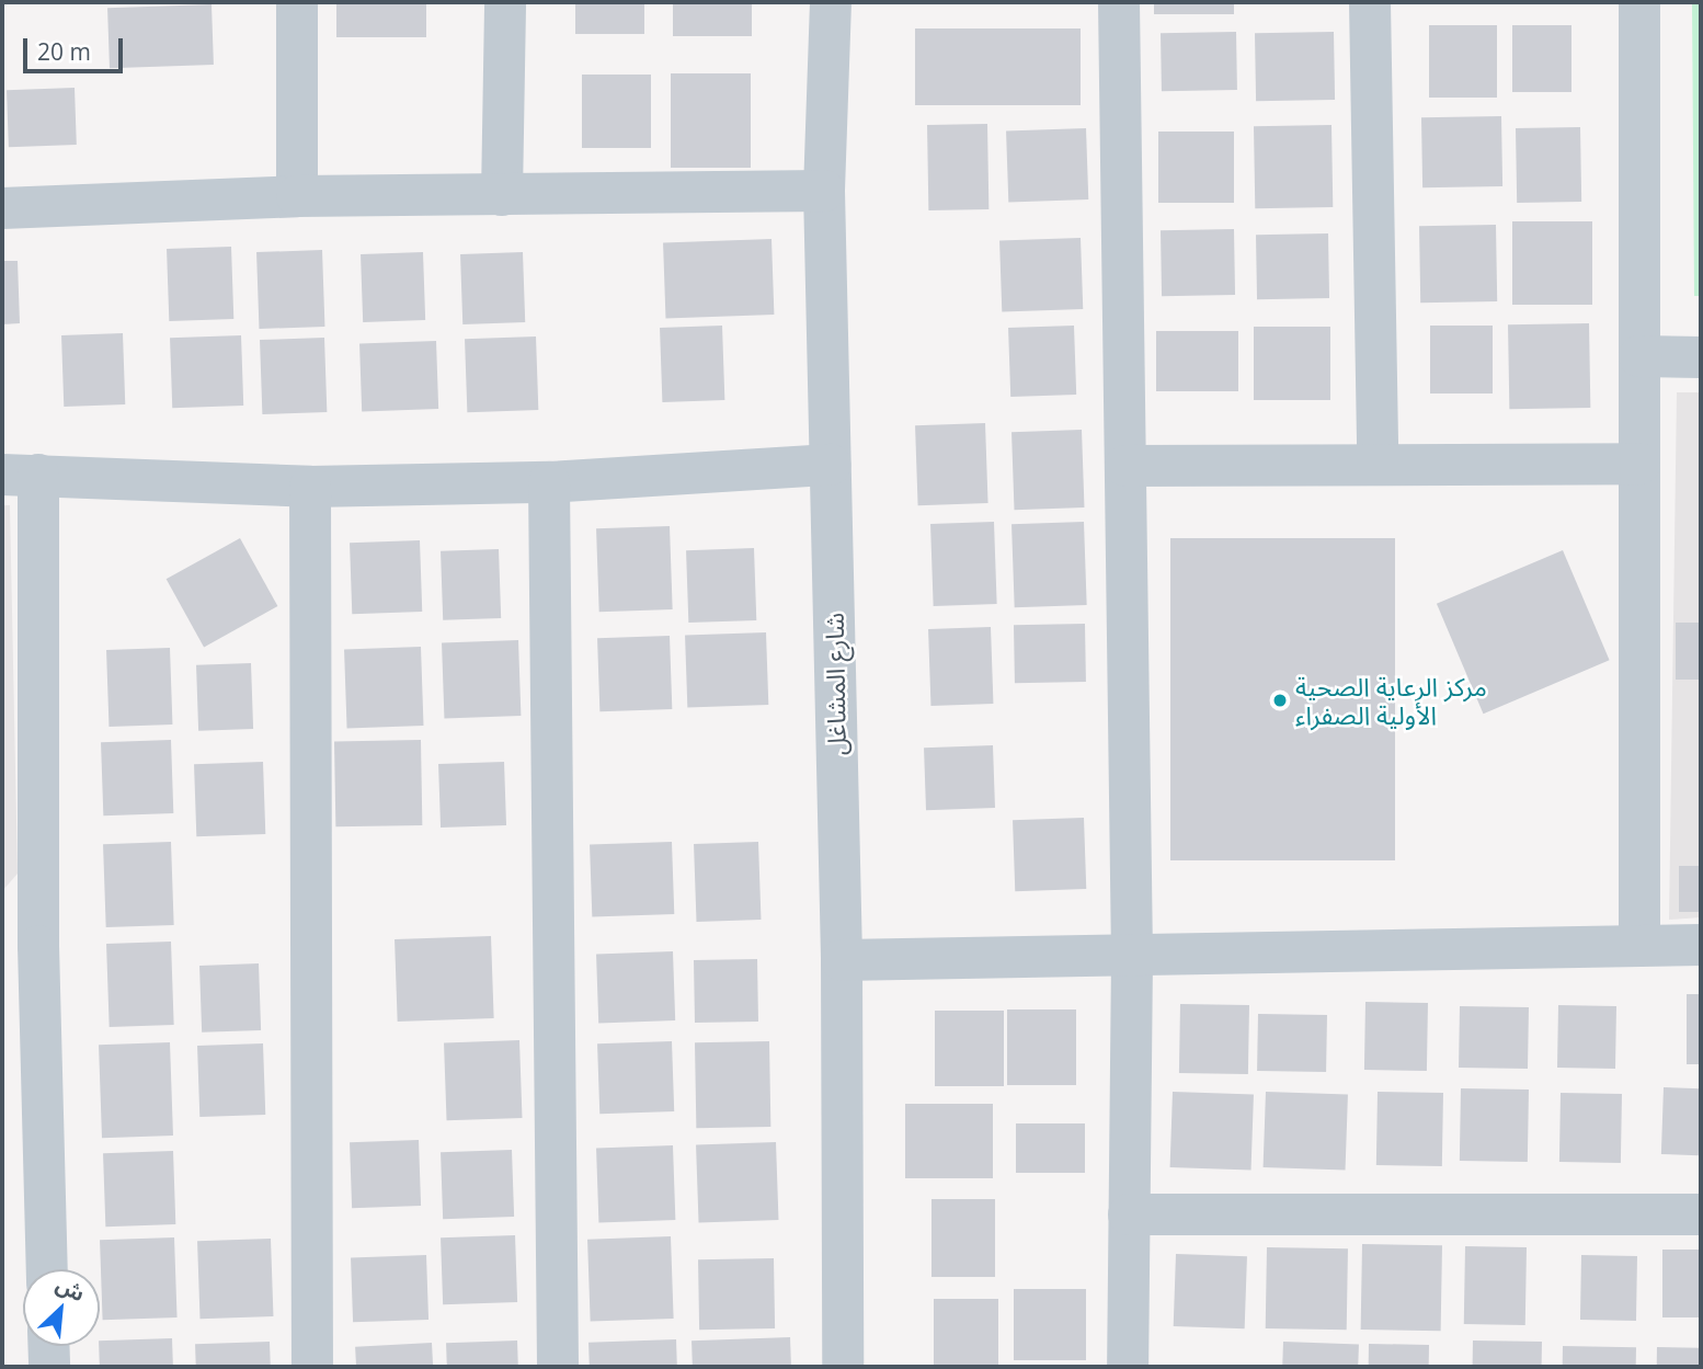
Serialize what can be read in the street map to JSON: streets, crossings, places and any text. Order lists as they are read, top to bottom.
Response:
{
  "streets": {
    "street": ["شارع المشاغل"]
  },
  "places": ["مركز الرعاية الصحية الأولية الصفراء"],
  "scale_bar": "20 m",
  "north": "top right"
}
